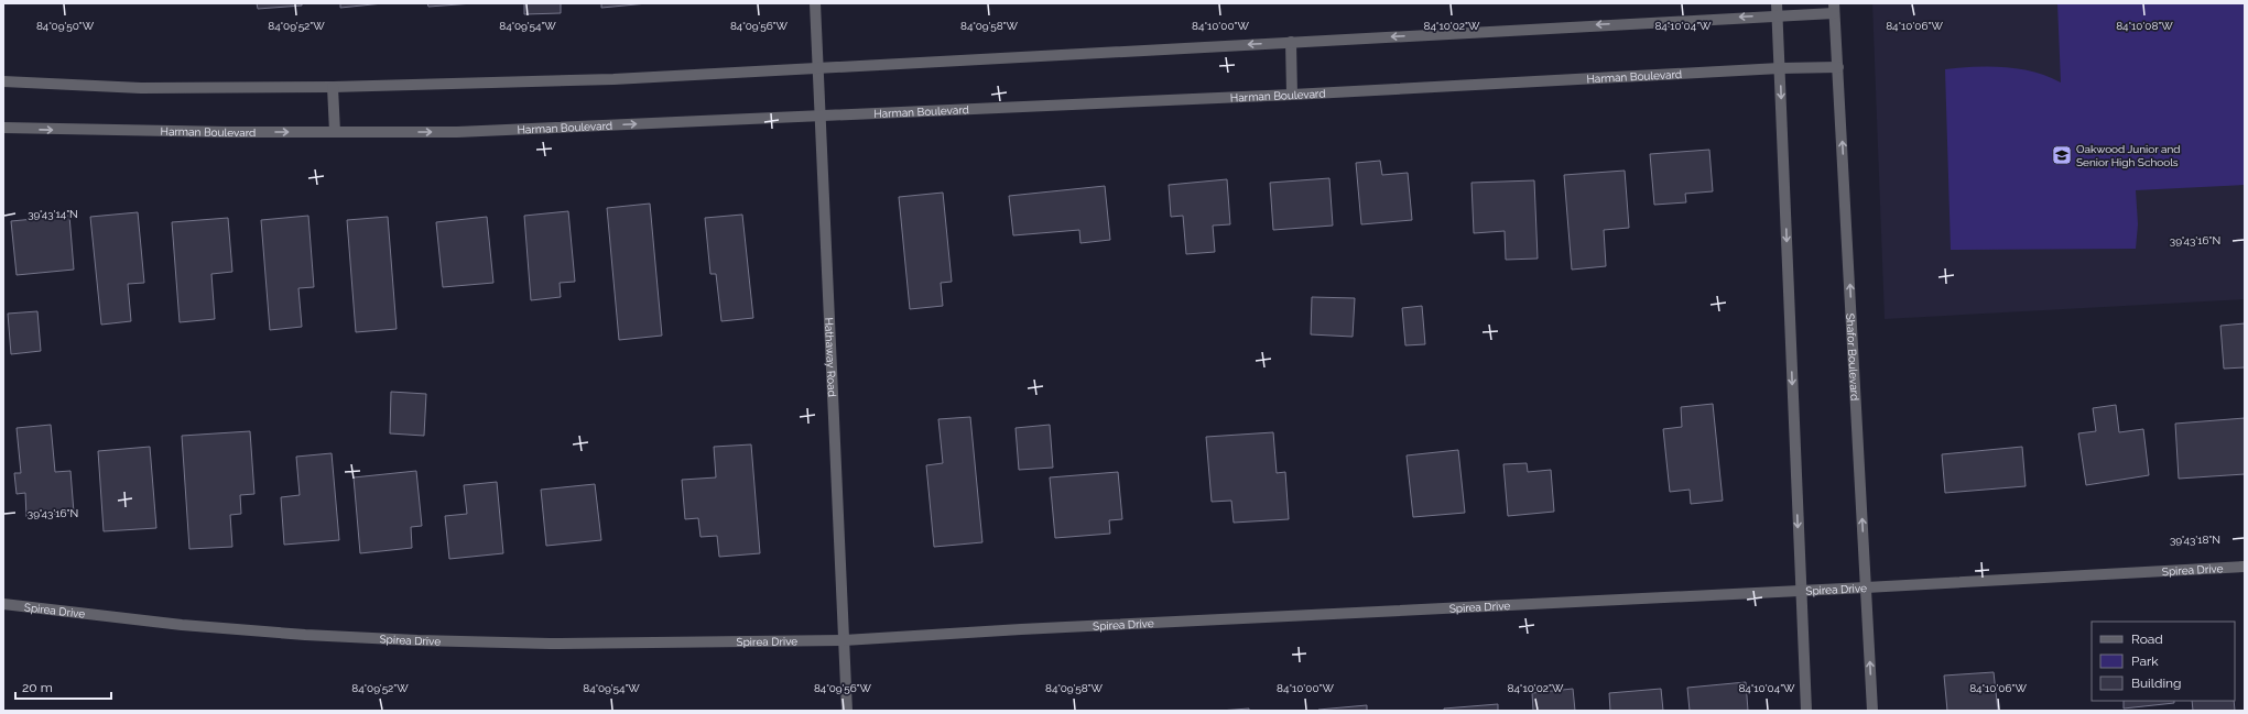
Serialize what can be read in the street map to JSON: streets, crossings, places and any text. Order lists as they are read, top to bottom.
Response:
{
  "streets": {
    "street": [
      "Harman Boulevard",
      "Shafor Boulevard",
      "Hathaway Road",
      "Spirea Drive"
    ]
  },
  "crossings": [
    ["Harman Boulevard", "Shafor Boulevard"],
    ["Harman Boulevard", "Hathaway Road"],
    ["Shafor Boulevard", "Spirea Drive"],
    ["Hathaway Road", "Spirea Drive"]
  ],
  "places": {
    "school or university": ["Oakwood Junior and Senior High Schools"]
  },
  "legend": ["Road", "Park", "Building"],
  "scale_bar": "20 m",
  "coordinates": [
    "84°09'50\"W",
    "84°09'52\"W",
    "84°09'54\"W",
    "84°09'56\"W",
    "84°09'58\"W",
    "84°10'00\"W",
    "84°10'02\"W",
    "84°10'04\"W",
    "84°10'06\"W",
    "84°10'08\"W",
    "39°43'14\"N",
    "39°43'16\"N",
    "39°43'18\"N"
  ]
}
